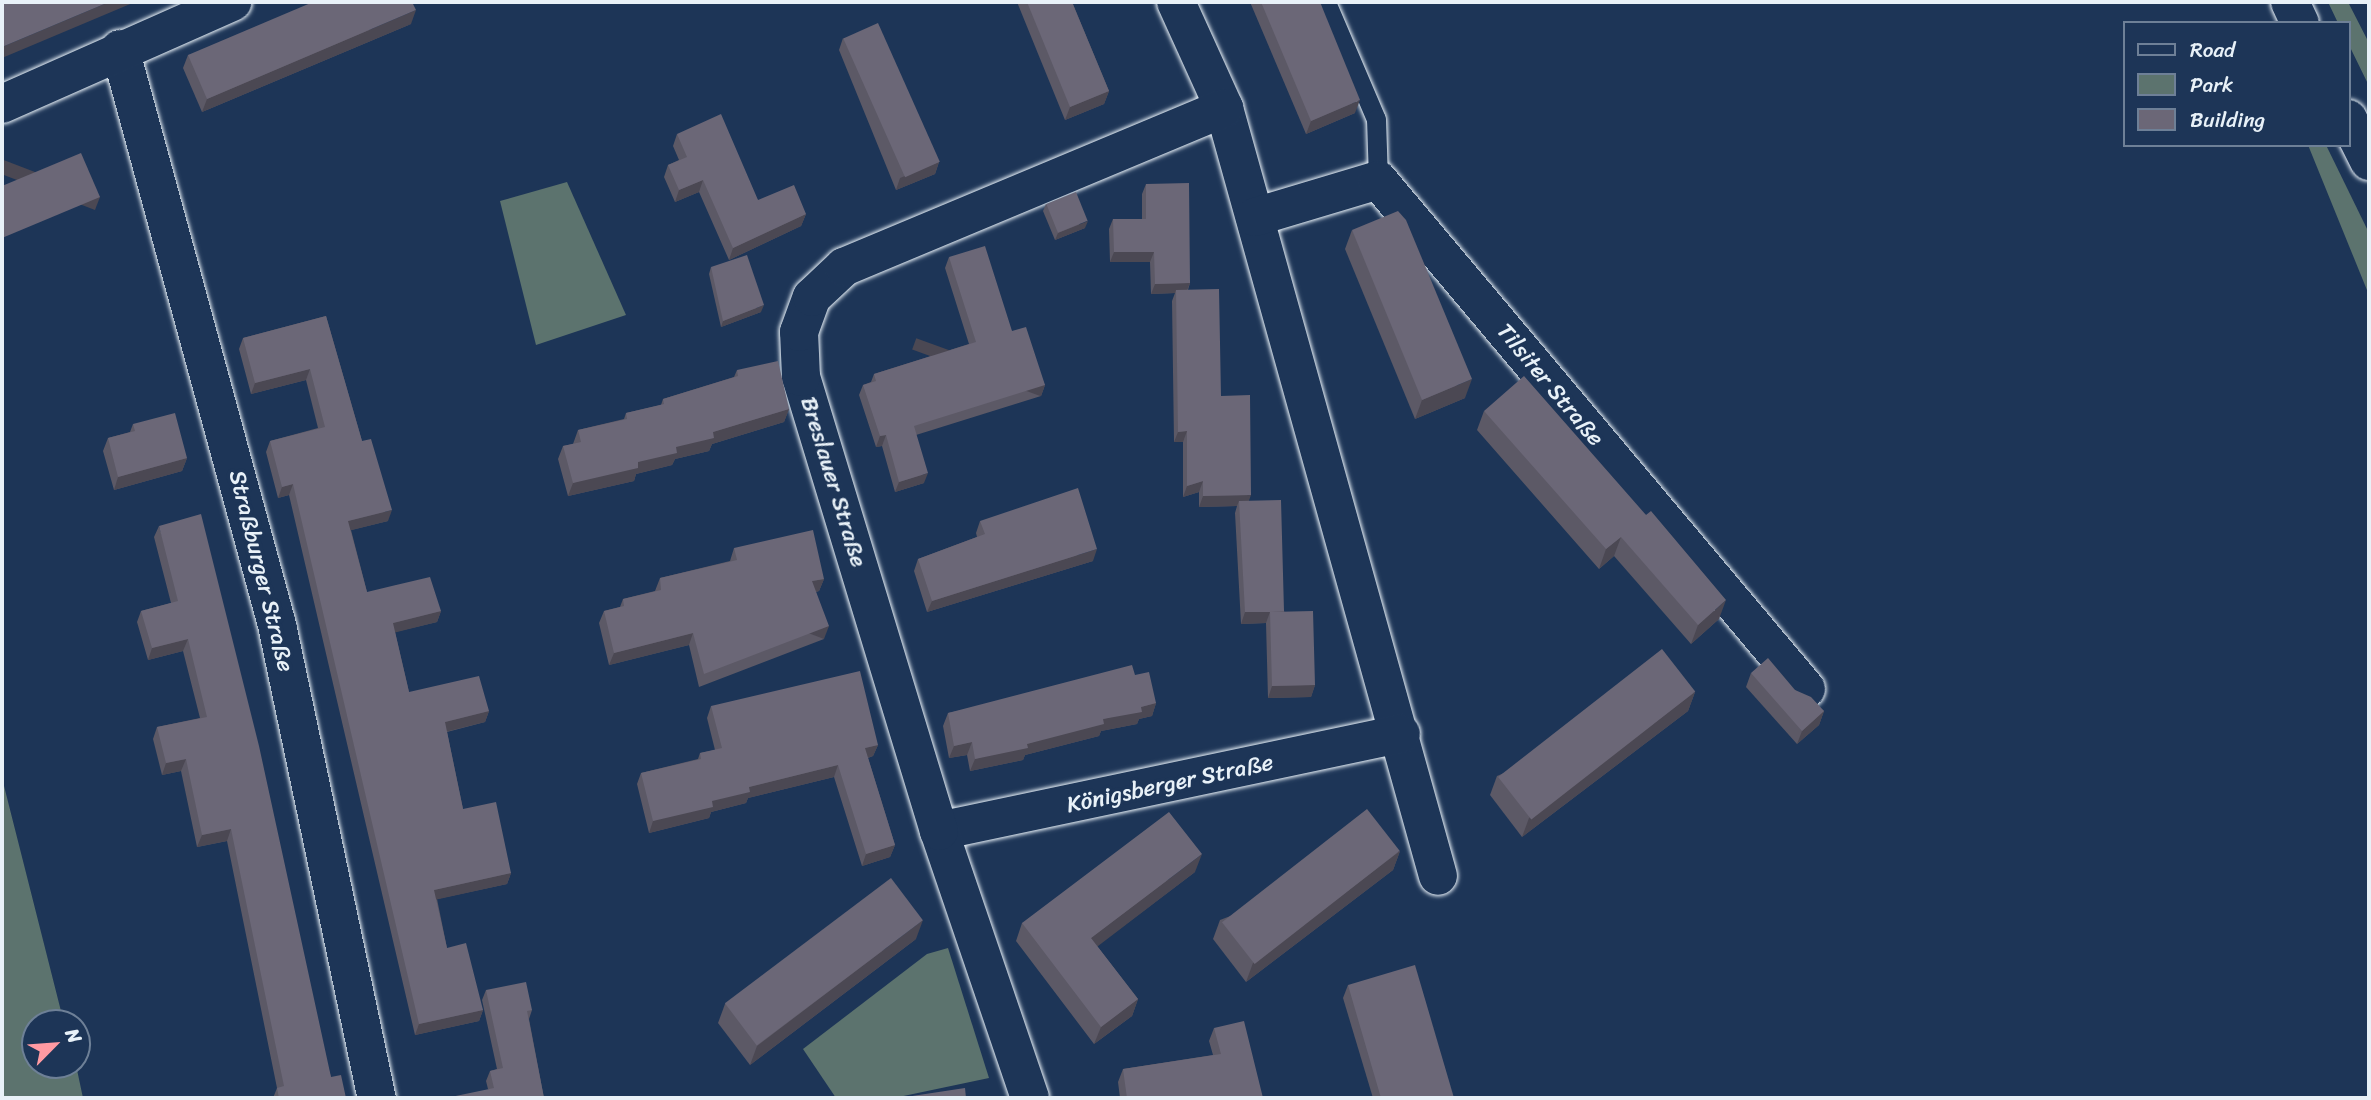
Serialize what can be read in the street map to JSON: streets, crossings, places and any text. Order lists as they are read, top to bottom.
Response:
{
  "streets": {
    "street": [
      "Tilsiter Straße",
      "Breslauer Straße",
      "Straßburger Straße",
      "Königsberger Straße"
    ]
  },
  "crossings": [
    ["Breslauer Straße", "Königsberger Straße"]
  ],
  "legend": ["Road", "Park", "Building"],
  "north": "top right"
}
